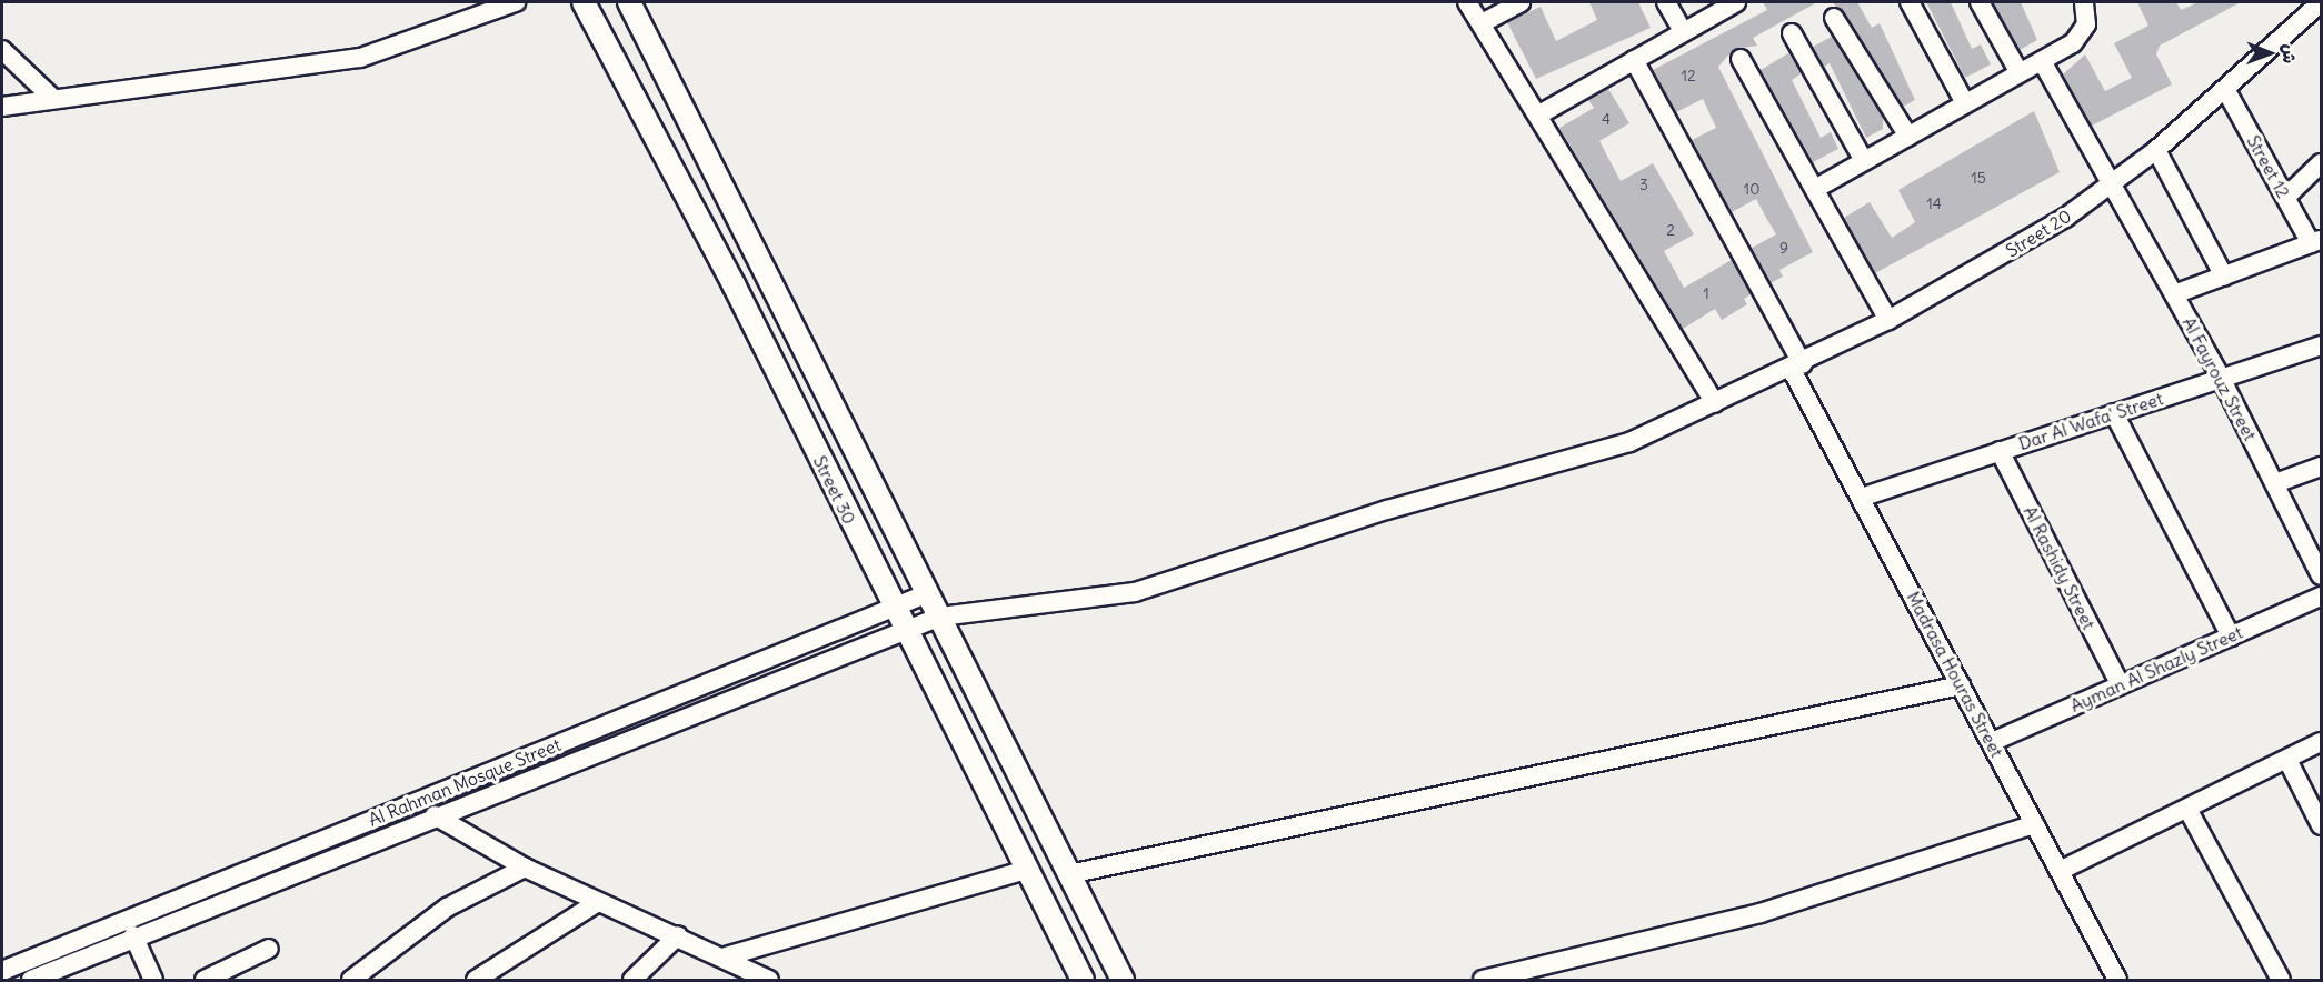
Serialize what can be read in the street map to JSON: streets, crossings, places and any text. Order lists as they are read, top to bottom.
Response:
{
  "streets": {
    "street": [
      "Street 12",
      "Street 20",
      "Al Fayrouz Street",
      "Dar Al Wafa' Street",
      "Street 30",
      "Al Rashidy Street",
      "Ayman Al Shazly Street",
      "Madrasa Houras Street",
      "Al Rahman Mosque Street"
    ]
  },
  "crossings": [
    ["Street 12", "Street 20"],
    ["Street 20", "Al Fayrouz Street"],
    ["Street 20", "Street 30"],
    ["Street 20", "Madrasa Houras Street"],
    ["Street 20", "Al Rahman Mosque Street"],
    ["Al Fayrouz Street", "Dar Al Wafa' Street"],
    ["Dar Al Wafa' Street", "Al Rashidy Street"],
    ["Dar Al Wafa' Street", "Madrasa Houras Street"],
    ["Street 30", "Al Rahman Mosque Street"],
    ["Al Rashidy Street", "Ayman Al Shazly Street"],
    ["Ayman Al Shazly Street", "Madrasa Houras Street"]
  ],
  "house_numbers": [
    "12",
    "4",
    "15",
    "3",
    "10",
    "14",
    "2",
    "9",
    "1"
  ],
  "north": "right"
}
